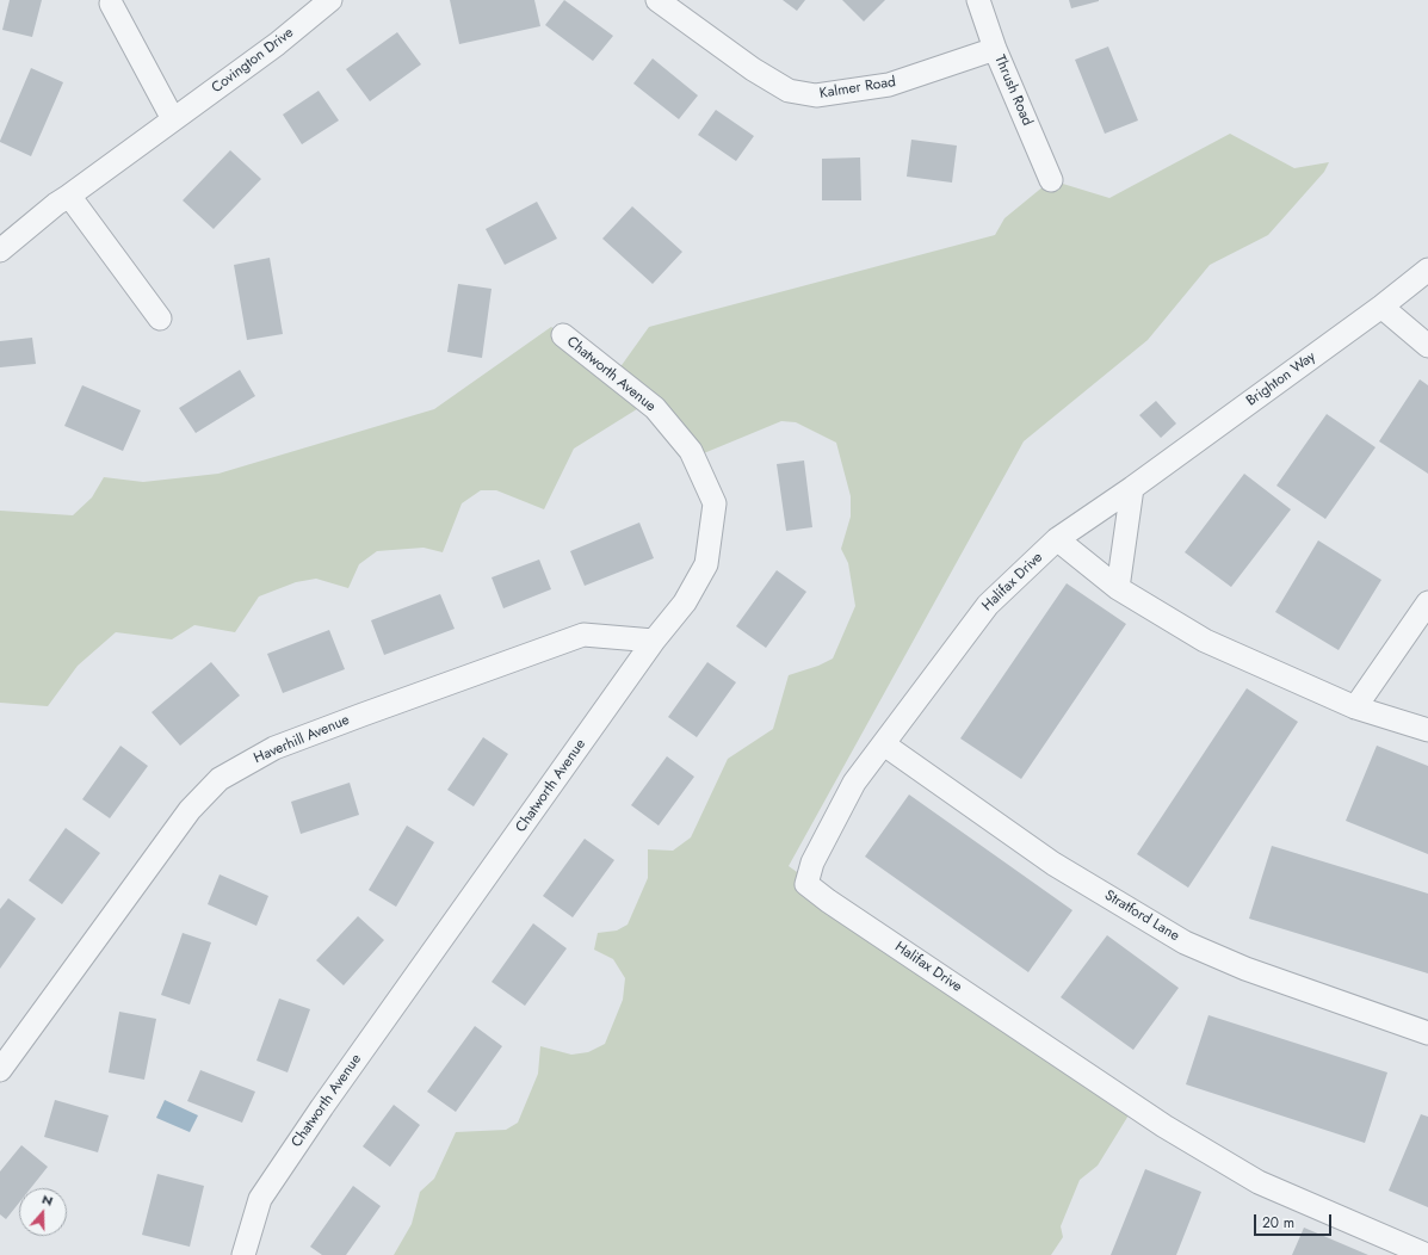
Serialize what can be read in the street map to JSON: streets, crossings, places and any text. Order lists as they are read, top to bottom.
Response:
{
  "streets": {
    "street": [
      "Covington Drive",
      "Kalmer Road",
      "Thrush Road",
      "Chatworth Avenue",
      "Brighton Way",
      "Halifax Drive",
      "Haverhill Avenue",
      "Stratford Lane"
    ]
  },
  "crossings": [
    ["Kalmer Road", "Thrush Road"],
    ["Chatworth Avenue", "Haverhill Avenue"],
    ["Brighton Way", "Halifax Drive"],
    ["Halifax Drive", "Stratford Lane"]
  ],
  "scale_bar": "20 m",
  "north": "top"
}
